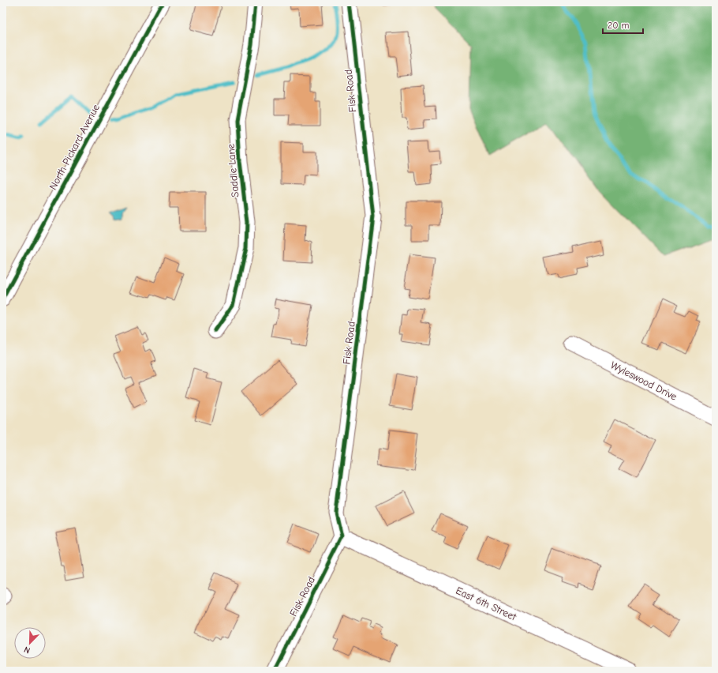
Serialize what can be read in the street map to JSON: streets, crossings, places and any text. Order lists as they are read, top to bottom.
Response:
{
  "streets": {
    "street": [
      "Fisk Road",
      "North Pickard Avenue",
      "Saddle Lane",
      "Wyleswood Drive",
      "East 6th Street"
    ]
  },
  "crossings": [
    ["Fisk Road", "East 6th Street"]
  ],
  "scale_bar": "20 m",
  "north": "bottom left"
}
